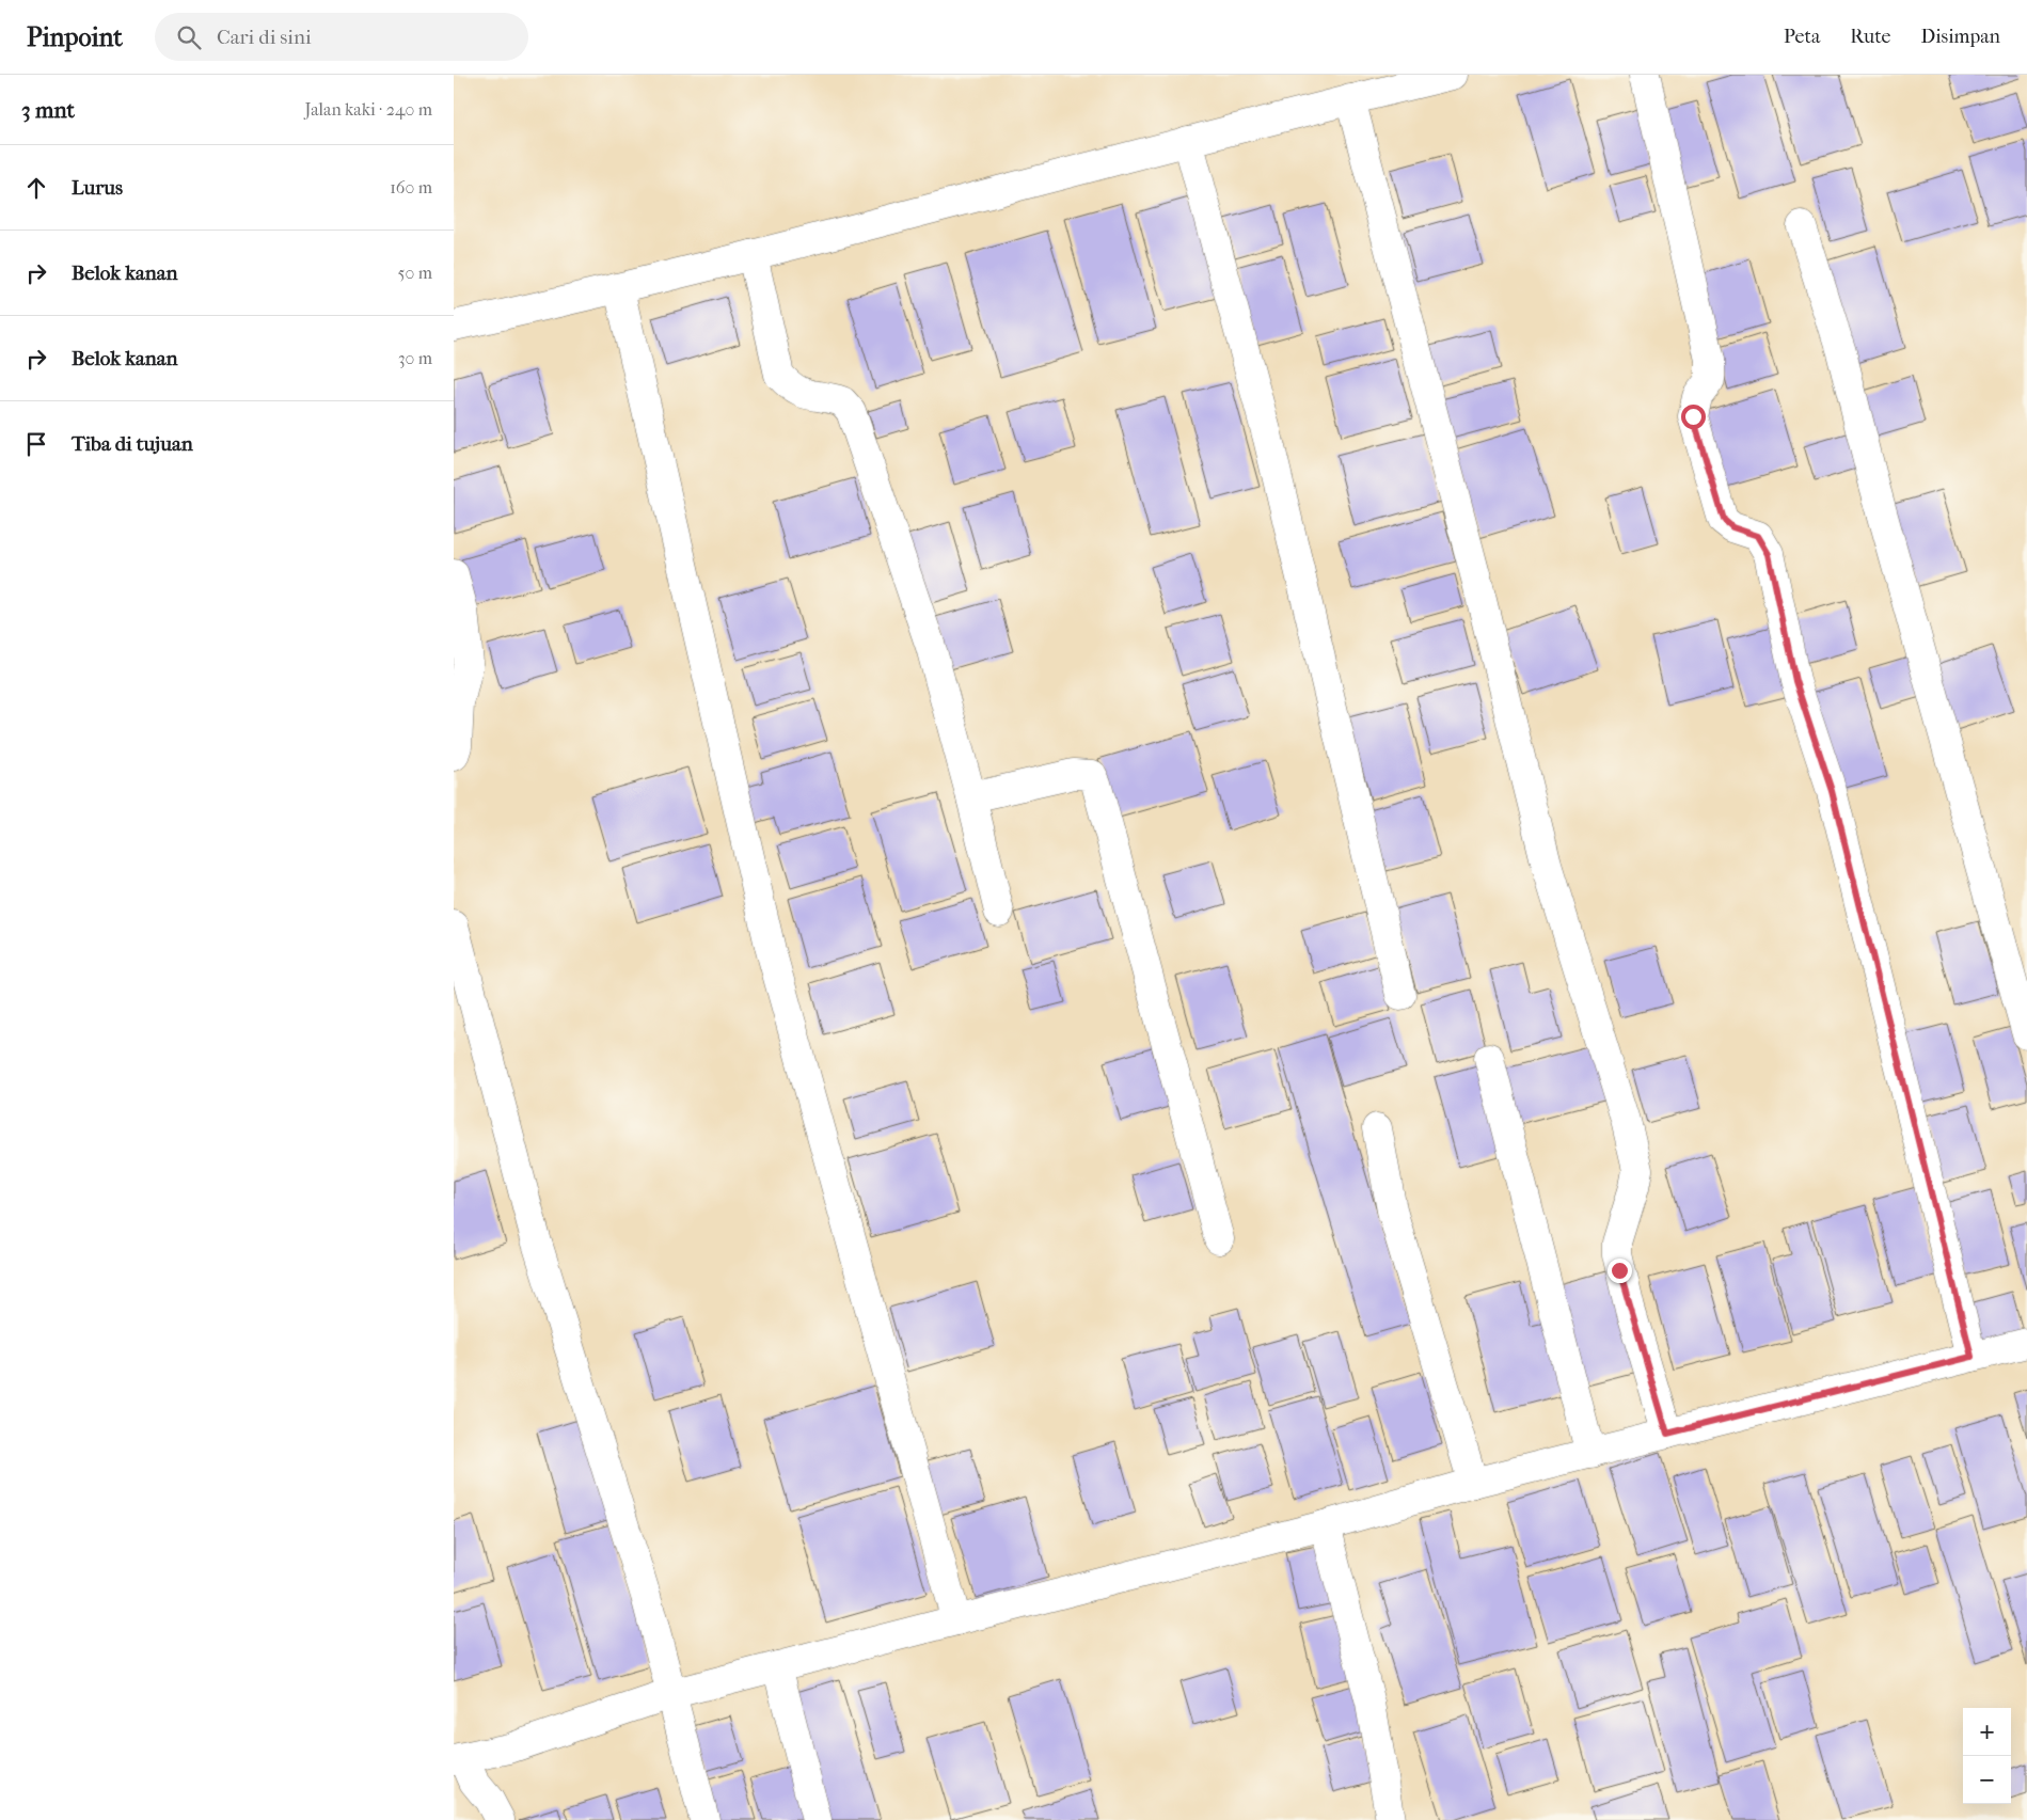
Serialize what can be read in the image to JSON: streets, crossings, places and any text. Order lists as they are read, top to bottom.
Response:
{
  "page": {
    "header": "Pinpoint",
    "search": "Cari di sini",
    "nav": ["Peta", "Rute", "Disimpan"],
    "heading": ["3 mnt", "Jalan kaki · 240 m"],
    "list": [
      ["Lurus", "160 m"],
      ["Belok kanan", "50 m"],
      ["Belok kanan", "30 m"],
      "Tiba di tujuan"
    ],
    "map_buttons": ["+", "−"]
  }
}
